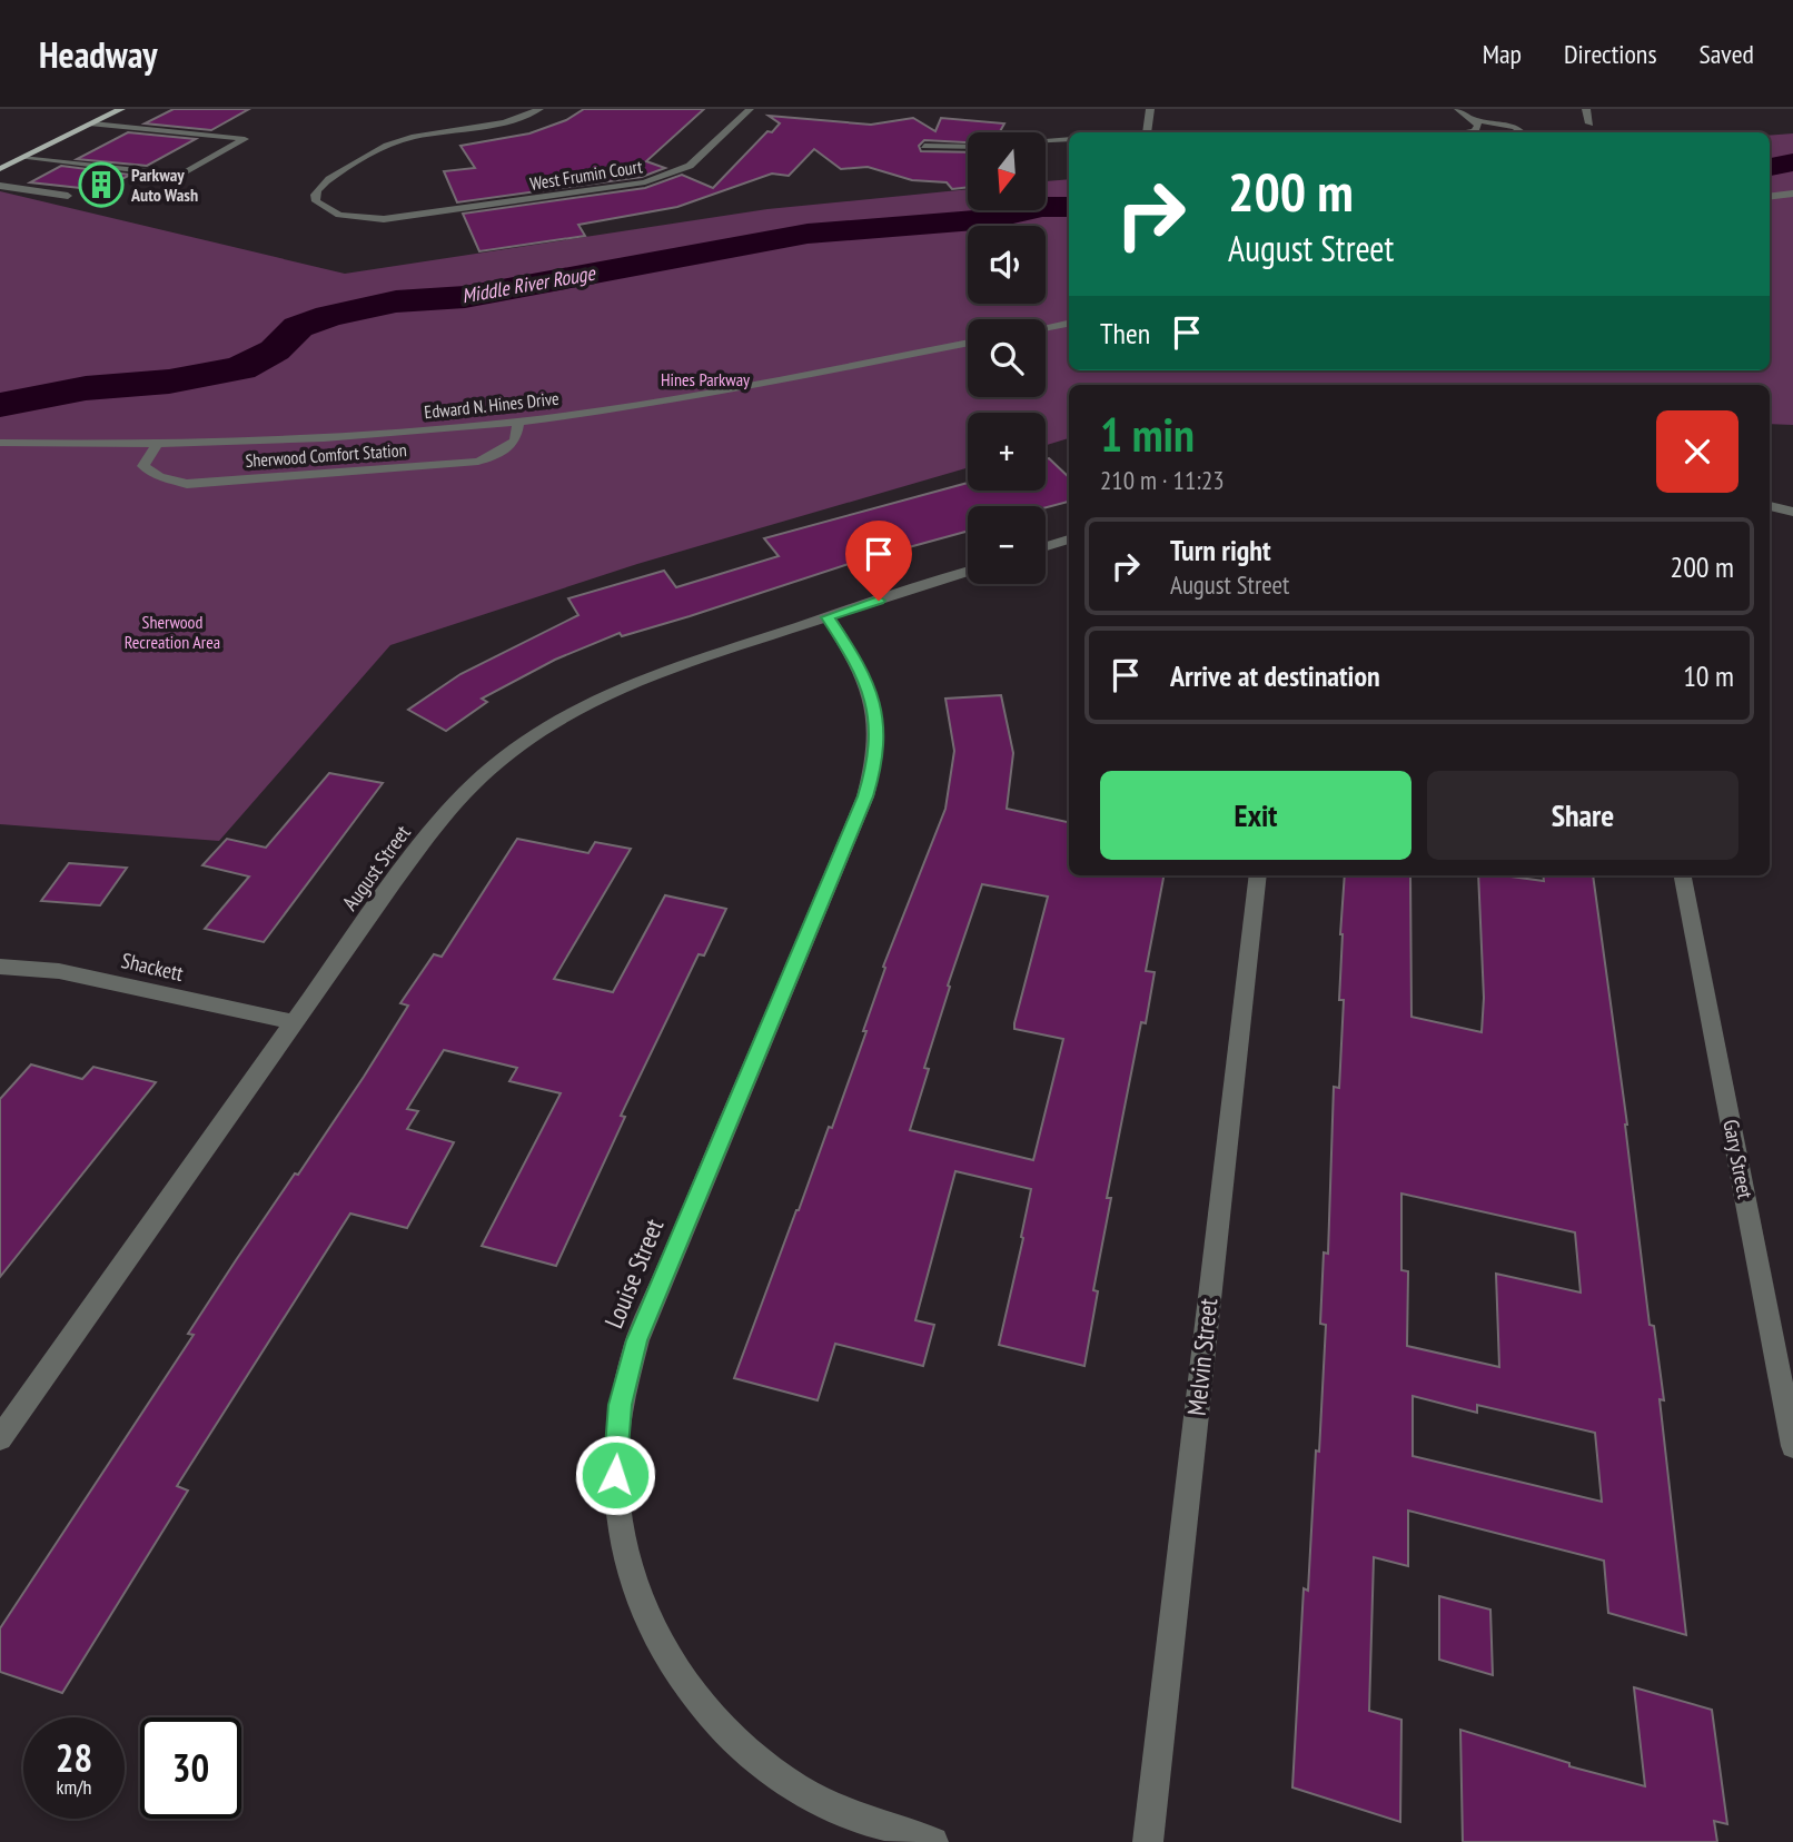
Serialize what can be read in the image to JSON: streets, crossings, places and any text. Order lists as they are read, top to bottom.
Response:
{
  "streets": {
    "street": [
      "West Frumin Court",
      "Edward N. Hines Drive",
      "Sherwood Comfort Station",
      "August Street",
      "Shackett",
      "Gary Street",
      "Louise Street",
      "Melvin Street"
    ]
  },
  "crossings": [
    ["Edward N. Hines Drive", "Sherwood Comfort Station"],
    ["August Street", "Shackett"],
    ["August Street", "Louise Street"]
  ],
  "water": ["Middle River Rouge"],
  "parks": ["Hines Parkway", "Sherwood Recreation Area"],
  "places": {
    "building": ["Parkway Auto Wash"]
  },
  "north": "bottom",
  "page": {
    "header": "Headway",
    "nav": ["Map", "Directions", "Saved"],
    "map_buttons": ["+", "−"],
    "turn": ["200 m", "August Street"],
    "then": "Then",
    "heading": ["1 min", "210 m · 11:23"],
    "list": [
      {
        "name": "Turn right",
        "note": "August Street",
        "value": "200 m"
      },
      {
        "name": "Arrive at destination",
        "value": "10 m"
      }
    ],
    "buttons": ["Exit", "Share"],
    "speed": "28 km/h",
    "limit": "30"
  }
}
